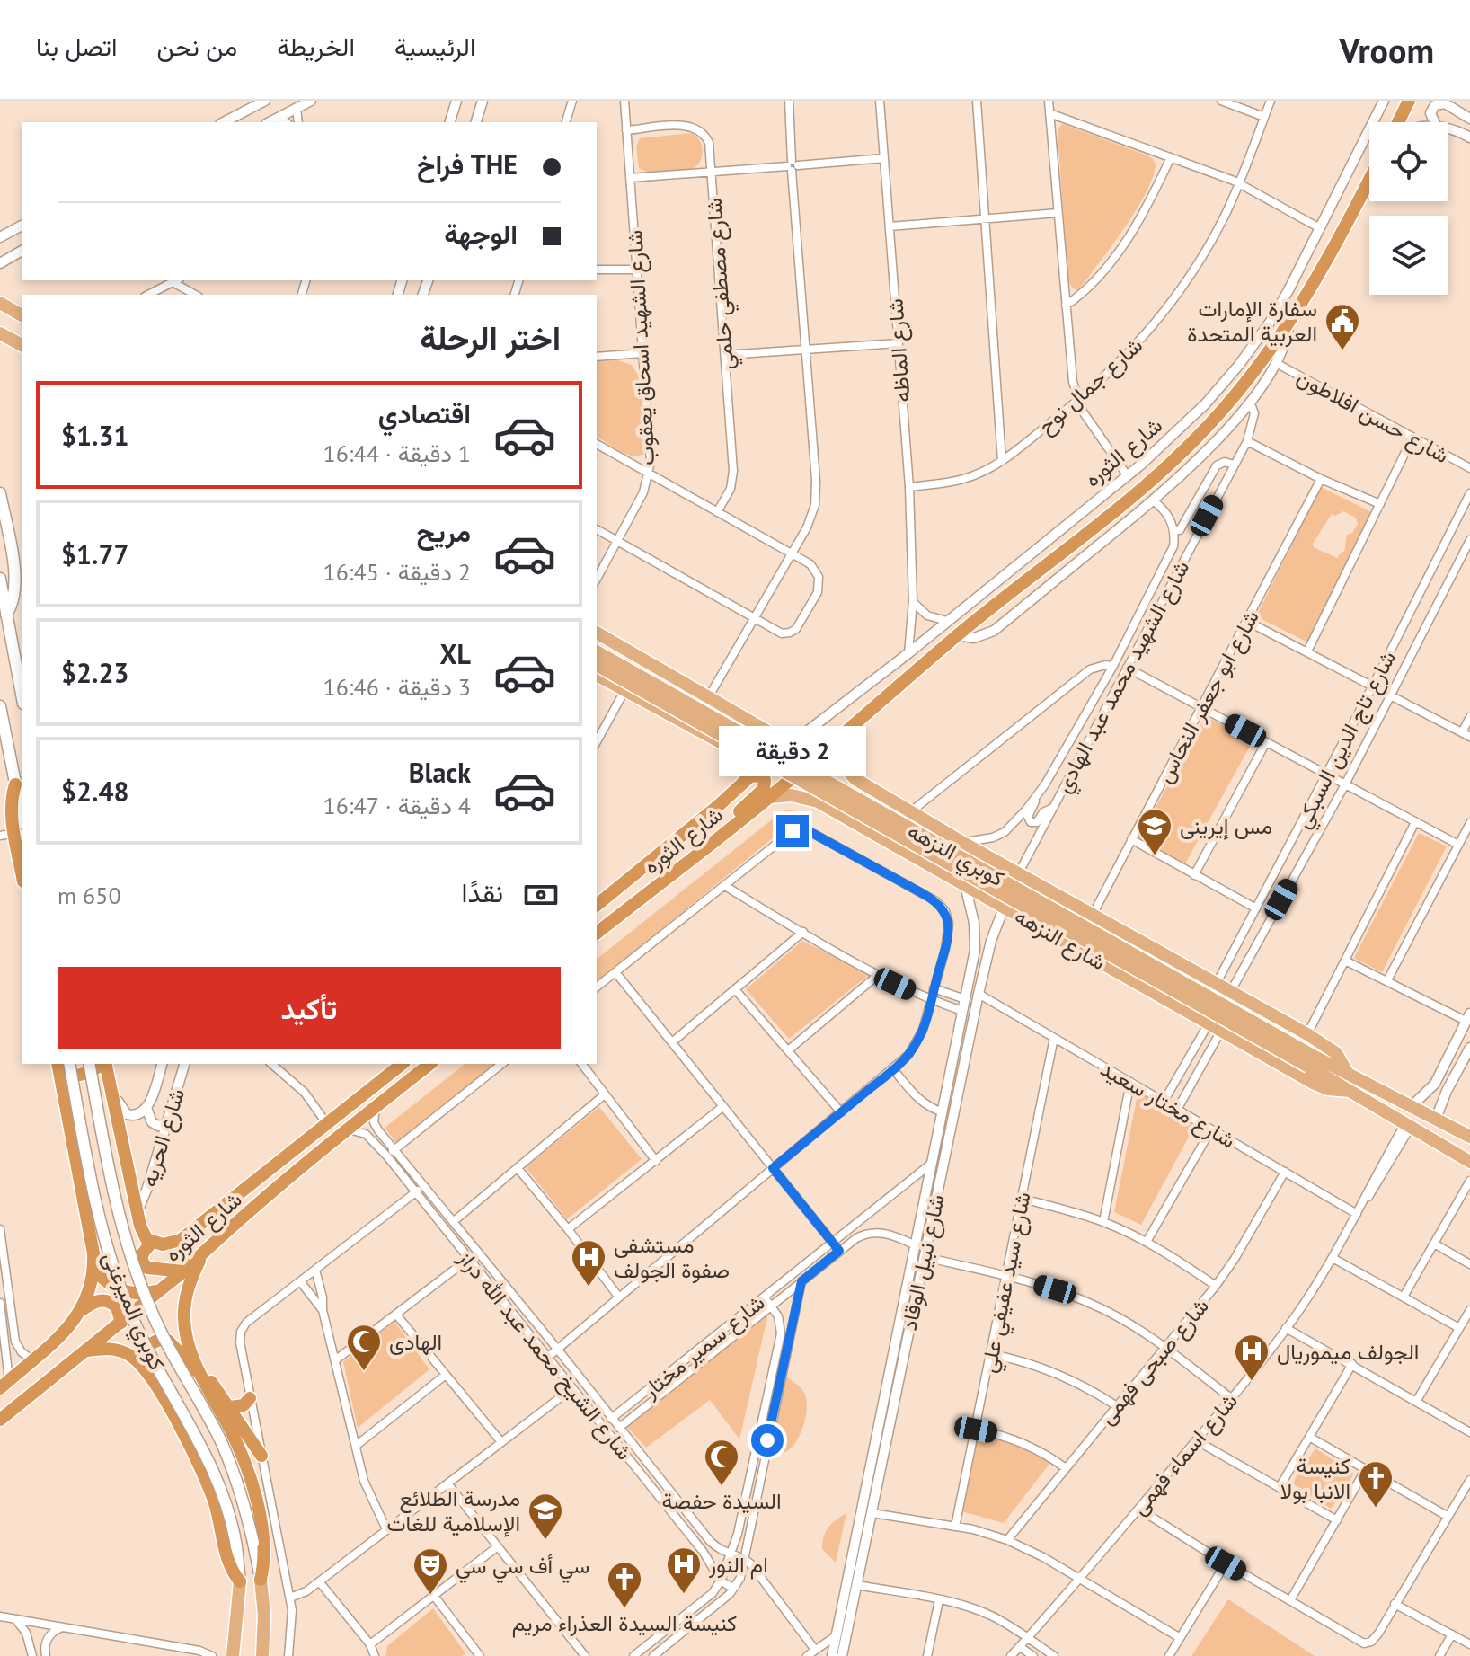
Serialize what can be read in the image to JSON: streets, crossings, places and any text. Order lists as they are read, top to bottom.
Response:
{
  "streets": {
    "highway": ["شارع الثوره"],
    "main road": ["كوبري النزهه", "شارع النزهه", "كوبري الميرغنى"],
    "street": [
      "شارع مصطفي حلمي",
      "شارع الشهيد اسحاق يعقوب",
      "شارع الماظه",
      "شارع جمال نوح",
      "شارع حسن افلاطون",
      "شارع الشهيد محمد عبد الهادي",
      "شارع ابو جعفر النحاس",
      "شارع تاج الدين السبكي",
      "شارع مختار سعيد",
      "شارع الحريه",
      "شارع نبيل الوقاد",
      "شارع سيد عفيفي علي",
      "شارع سمير مختار",
      "شارع الشيخ محمد عبد الله دراز",
      "شارع صبحى فهمى",
      "شارع اسماء فهمى"
    ]
  },
  "crossings": [
    ["شارع مصطفي حلمي", "شارع الشهيد اسحاق يعقوب"],
    ["شارع الماظه", "شارع جمال نوح"],
    ["شارع الماظه", "شارع الثوره"],
    ["شارع حسن افلاطون", "شارع الثوره"],
    ["شارع الثوره", "شارع الشهيد محمد عبد الهادي"],
    ["شارع الثوره", "شارع النزهه"],
    ["شارع الثوره", "شارع الحريه"],
    ["شارع الثوره", "شارع الشيخ محمد عبد الله دراز"],
    ["شارع الشهيد محمد عبد الهادي", "شارع النزهه"],
    ["شارع الشهيد محمد عبد الهادي", "شارع نبيل الوقاد"],
    ["شارع ابو جعفر النحاس", "شارع النزهه"],
    ["شارع تاج الدين السبكي", "شارع النزهه"],
    ["كوبري النزهه", "شارع النزهه"],
    ["شارع النزهه", "شارع نبيل الوقاد"],
    ["شارع النزهه", "شارع اسماء فهمى"],
    ["شارع مختار سعيد", "شارع نبيل الوقاد"],
    ["شارع مختار سعيد", "شارع سيد عفيفي علي"],
    ["شارع مختار سعيد", "شارع صبحى فهمى"],
    ["شارع مختار سعيد", "شارع اسماء فهمى"],
    ["شارع نبيل الوقاد", "شارع سمير مختار"],
    ["شارع سمير مختار", "شارع الشيخ محمد عبد الله دراز"]
  ],
  "places": {
    "public building": ["سفارة الإمارات العربية المتحدة"],
    "school or university": ["مس إيرينى", "مدرسة الطلائع الإسلامية للغات"],
    "hospital": ["مستشفى صفوة الجولف", "الجولف ميموريال", "ام النور"],
    "mosque": ["الهادى", "السيدة حفصة"],
    "church": ["كنيسة الانبا بولا", "كنيسة السيدة العذراء مريم"],
    "theatre": ["سي أف سي سي"]
  },
  "page": {
    "header": "Vroom",
    "nav": [
      "الرئيسية",
      "الخريطة",
      "من نحن",
      "اتصل بنا"
    ],
    "banner": ["THE فراخ", "الوجهة"],
    "heading": "اختر الرحلة",
    "list": [
      {
        "name": "اقتصادي",
        "note": "1 دقيقة · 16:44",
        "value": "$1.31"
      },
      {
        "name": "مريح",
        "note": "2 دقيقة · 16:45",
        "value": "$1.77"
      },
      {
        "name": "XL",
        "note": "3 دقيقة · 16:46",
        "value": "$2.23"
      },
      {
        "name": "Black",
        "note": "4 دقيقة · 16:47",
        "value": "$2.48"
      }
    ],
    "bubble": "2 دقيقة",
    "pay": ["نقدًا", "650 m"],
    "buttons": "تأكيد"
  }
}
